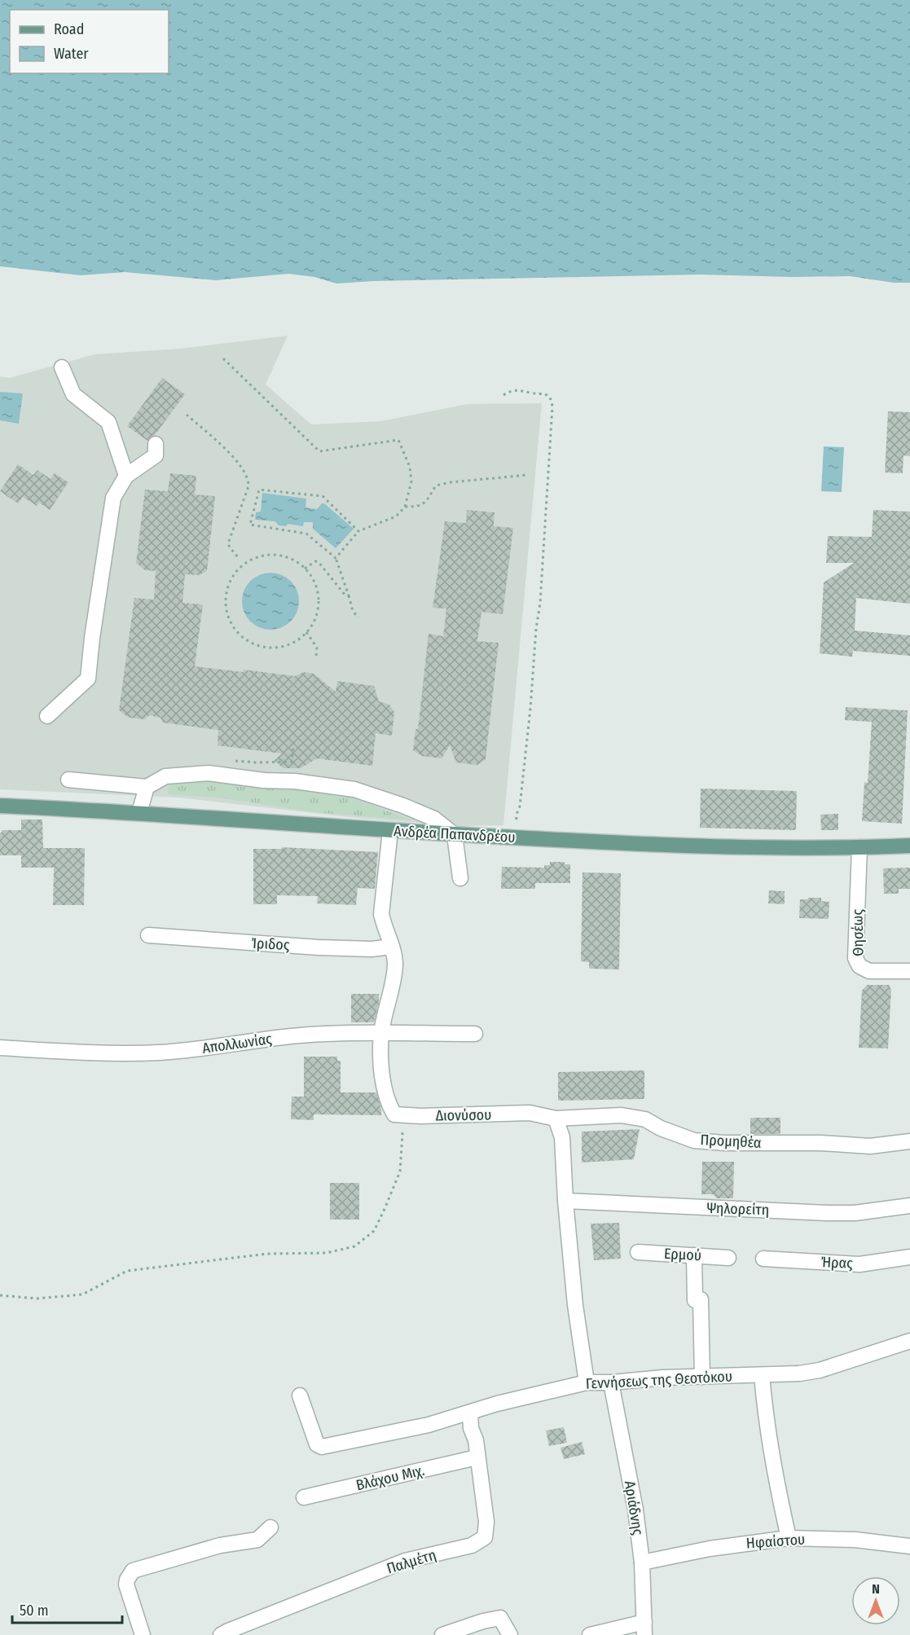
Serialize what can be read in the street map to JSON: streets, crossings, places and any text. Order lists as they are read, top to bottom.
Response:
{
  "streets": {
    "main road": ["Ανδρέα Παπανδρέου"],
    "street": [
      "Θησέως",
      "Ίριδος",
      "Απολλωνίας",
      "Διονύσου",
      "Προμηθέα",
      "Ψηλορείτη",
      "Ερμού",
      "Ήρας",
      "Γεννήσεως της Θεοτόκου",
      "Βλάχου Μιχ.",
      "Αριάδνης",
      "Ηφαίστου",
      "Παλμέτη"
    ]
  },
  "crossings": [
    ["Ανδρέα Παπανδρέου", "Θησέως"],
    ["Διονύσου", "Προμηθέα"],
    ["Γεννήσεως της Θεοτόκου", "Αριάδνης"],
    ["Γεννήσεως της Θεοτόκου", "Παλμέτη"],
    ["Βλάχου Μιχ.", "Παλμέτη"],
    ["Αριάδνης", "Ηφαίστου"]
  ],
  "legend": ["Road", "Water"],
  "scale_bar": "50 m",
  "north": "top"
}
